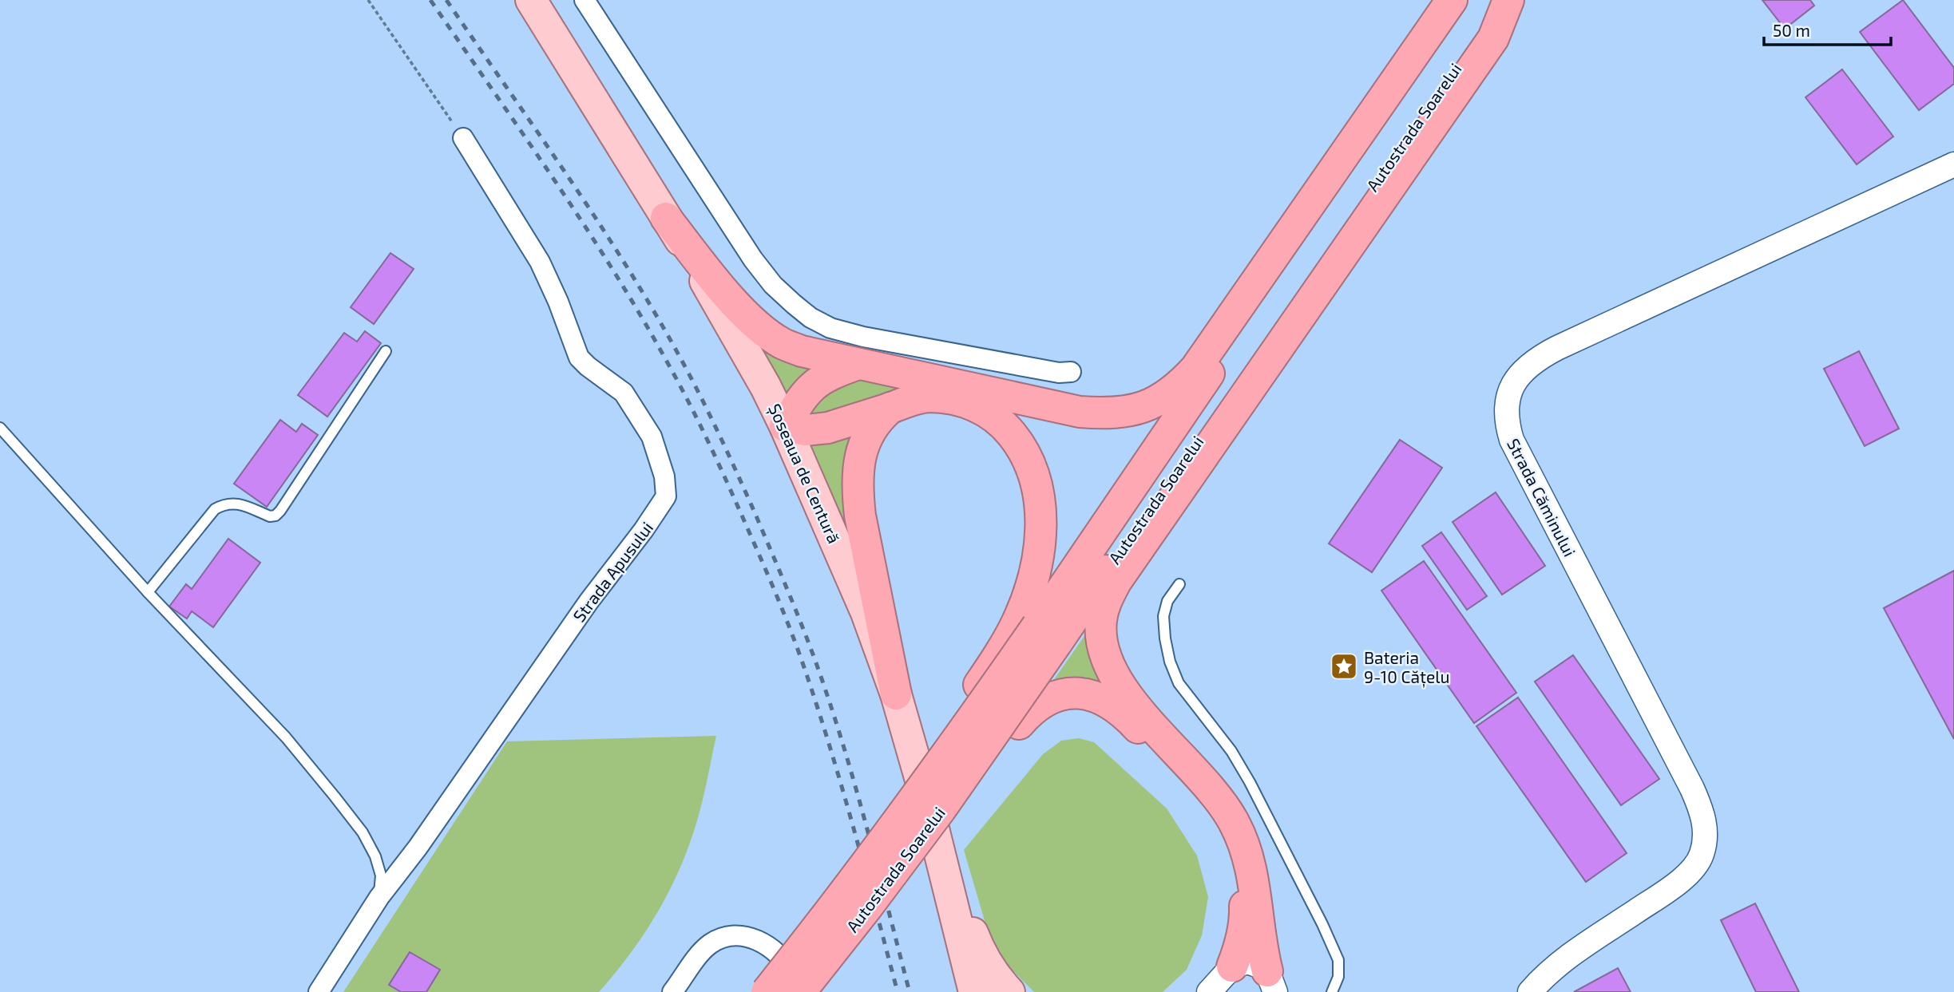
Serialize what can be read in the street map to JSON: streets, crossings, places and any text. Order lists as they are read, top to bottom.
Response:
{
  "streets": {
    "highway": ["Autostrada Soarelui"],
    "main road": ["Șoseaua de Centură"],
    "street": ["Strada Căminului", "Strada Apusului"]
  },
  "places": {
    "place": ["Bateria 9-10 Cățelu"]
  },
  "scale_bar": "50 m"
}
